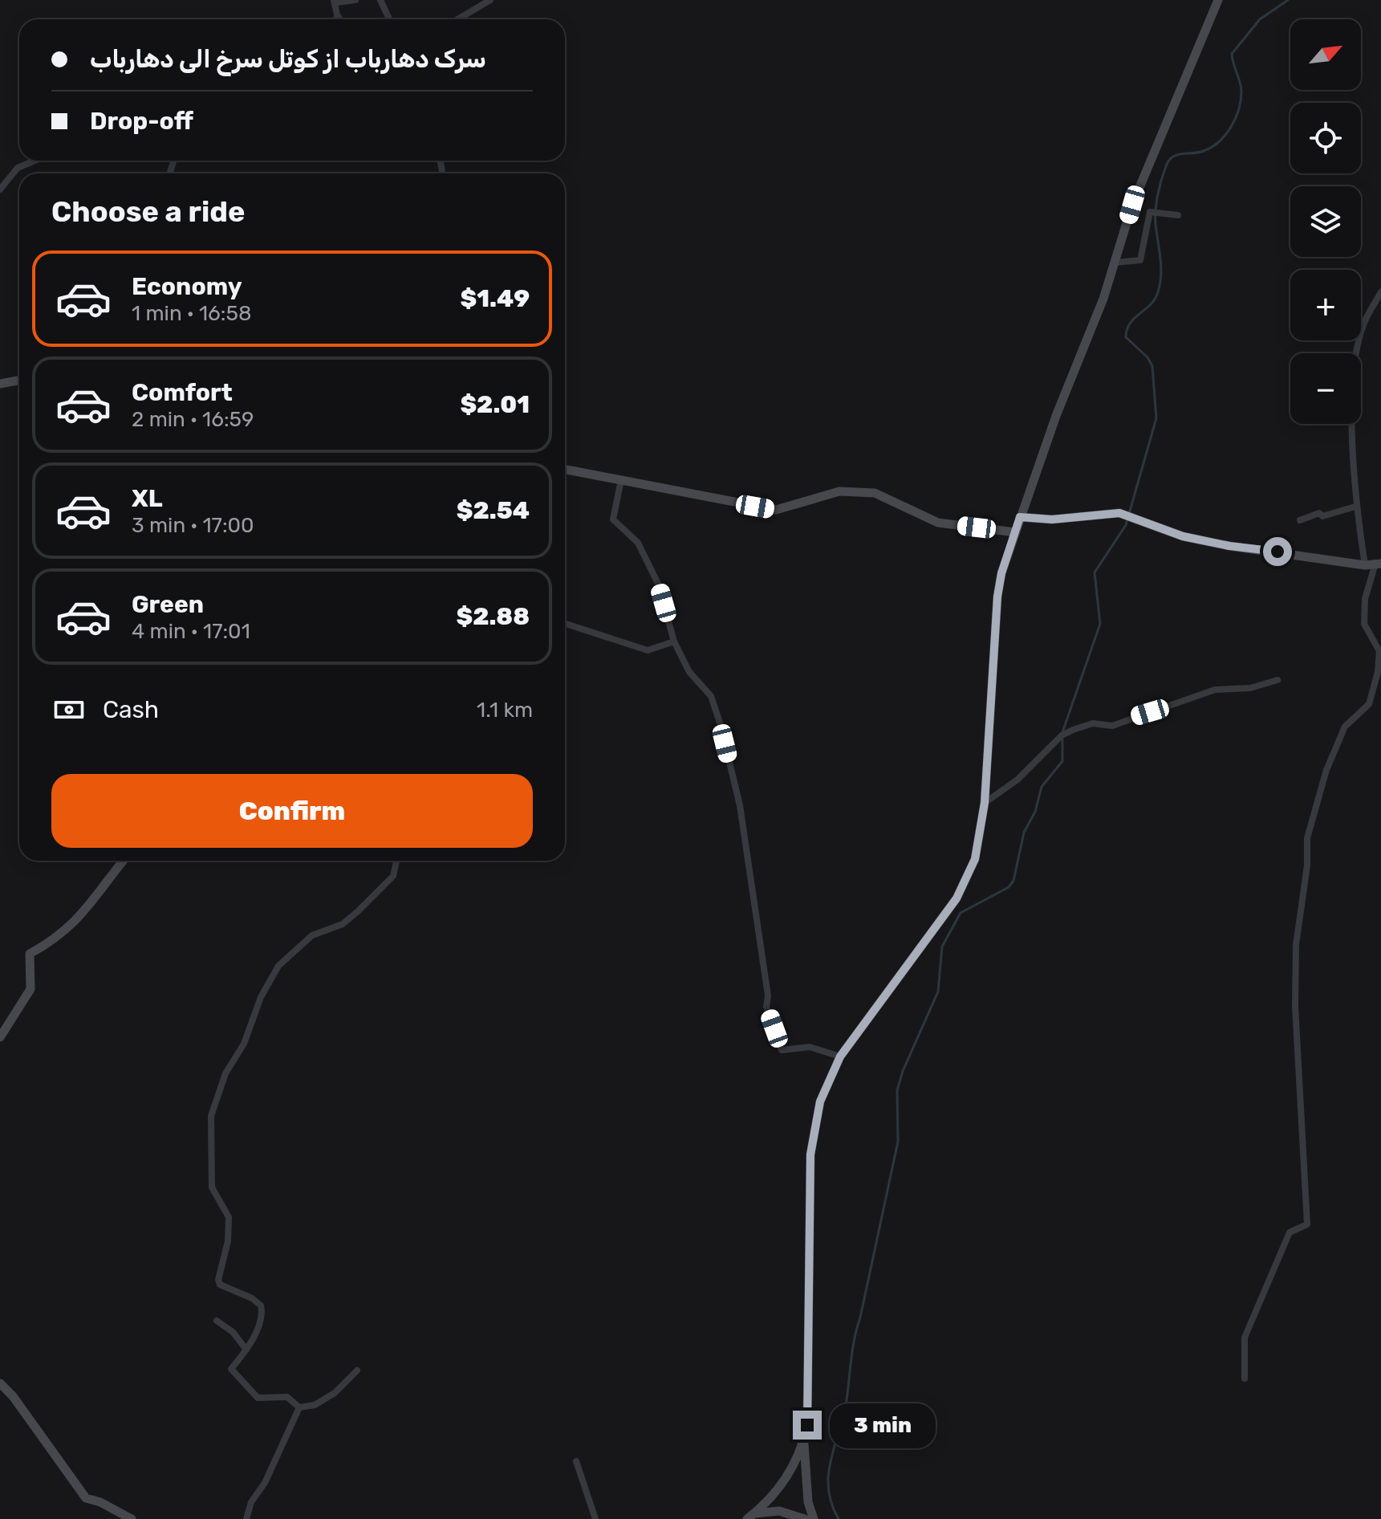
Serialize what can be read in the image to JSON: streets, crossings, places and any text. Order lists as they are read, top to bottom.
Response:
{
  "north": "top right",
  "page": {
    "map_buttons": ["+", "−"],
    "banner": ["سرک دهارباب از کوتل سرخ الی دهارباب", "Drop-off"],
    "heading": "Choose a ride",
    "list": [
      {
        "name": "Economy",
        "note": "1 min · 16:58",
        "value": "$1.49"
      },
      {
        "name": "Comfort",
        "note": "2 min · 16:59",
        "value": "$2.01"
      },
      {
        "name": "XL",
        "note": "3 min · 17:00",
        "value": "$2.54"
      },
      {
        "name": "Green",
        "note": "4 min · 17:01",
        "value": "$2.88"
      }
    ],
    "pay": ["Cash", "1.1 km"],
    "buttons": "Confirm",
    "bubble": "3 min"
  }
}
